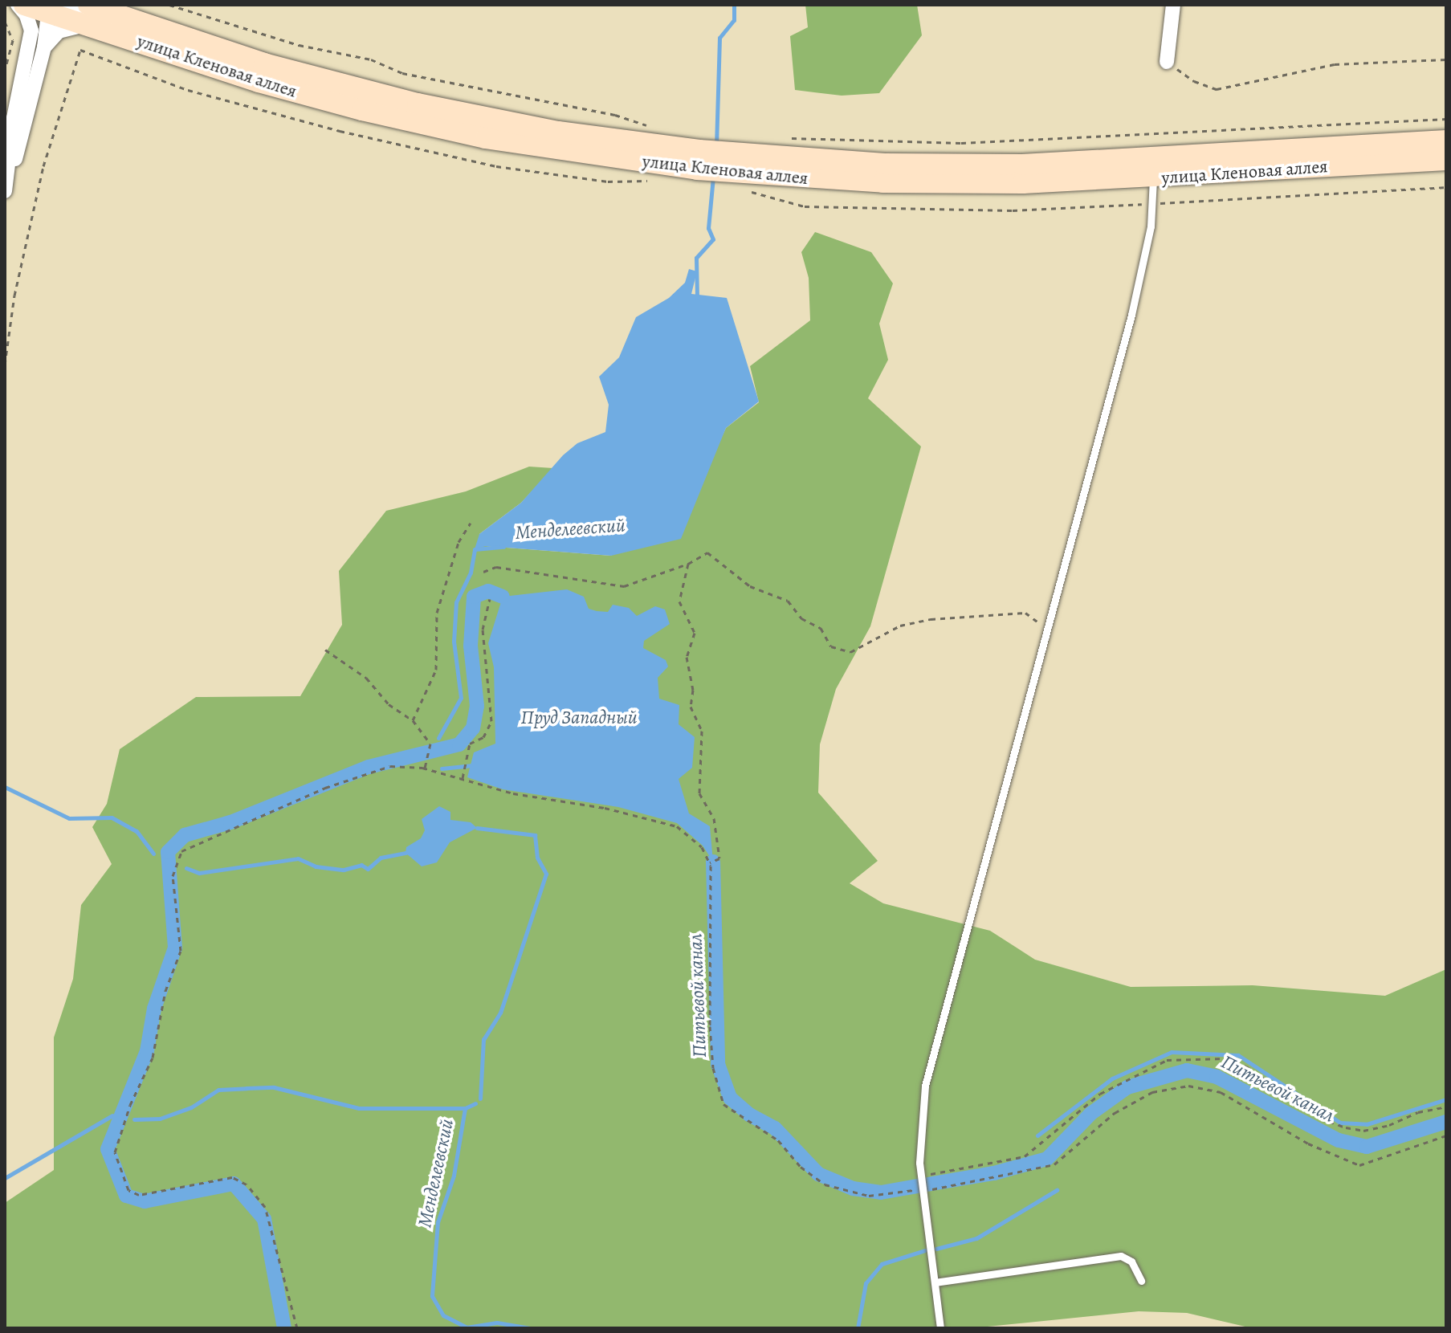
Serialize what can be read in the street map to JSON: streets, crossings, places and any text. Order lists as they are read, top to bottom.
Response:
{
  "streets": {
    "street": ["улица Кленовая аллея"]
  },
  "water": ["Менделеевский", "Пруд Западный", "Питьевой канал"]
}
